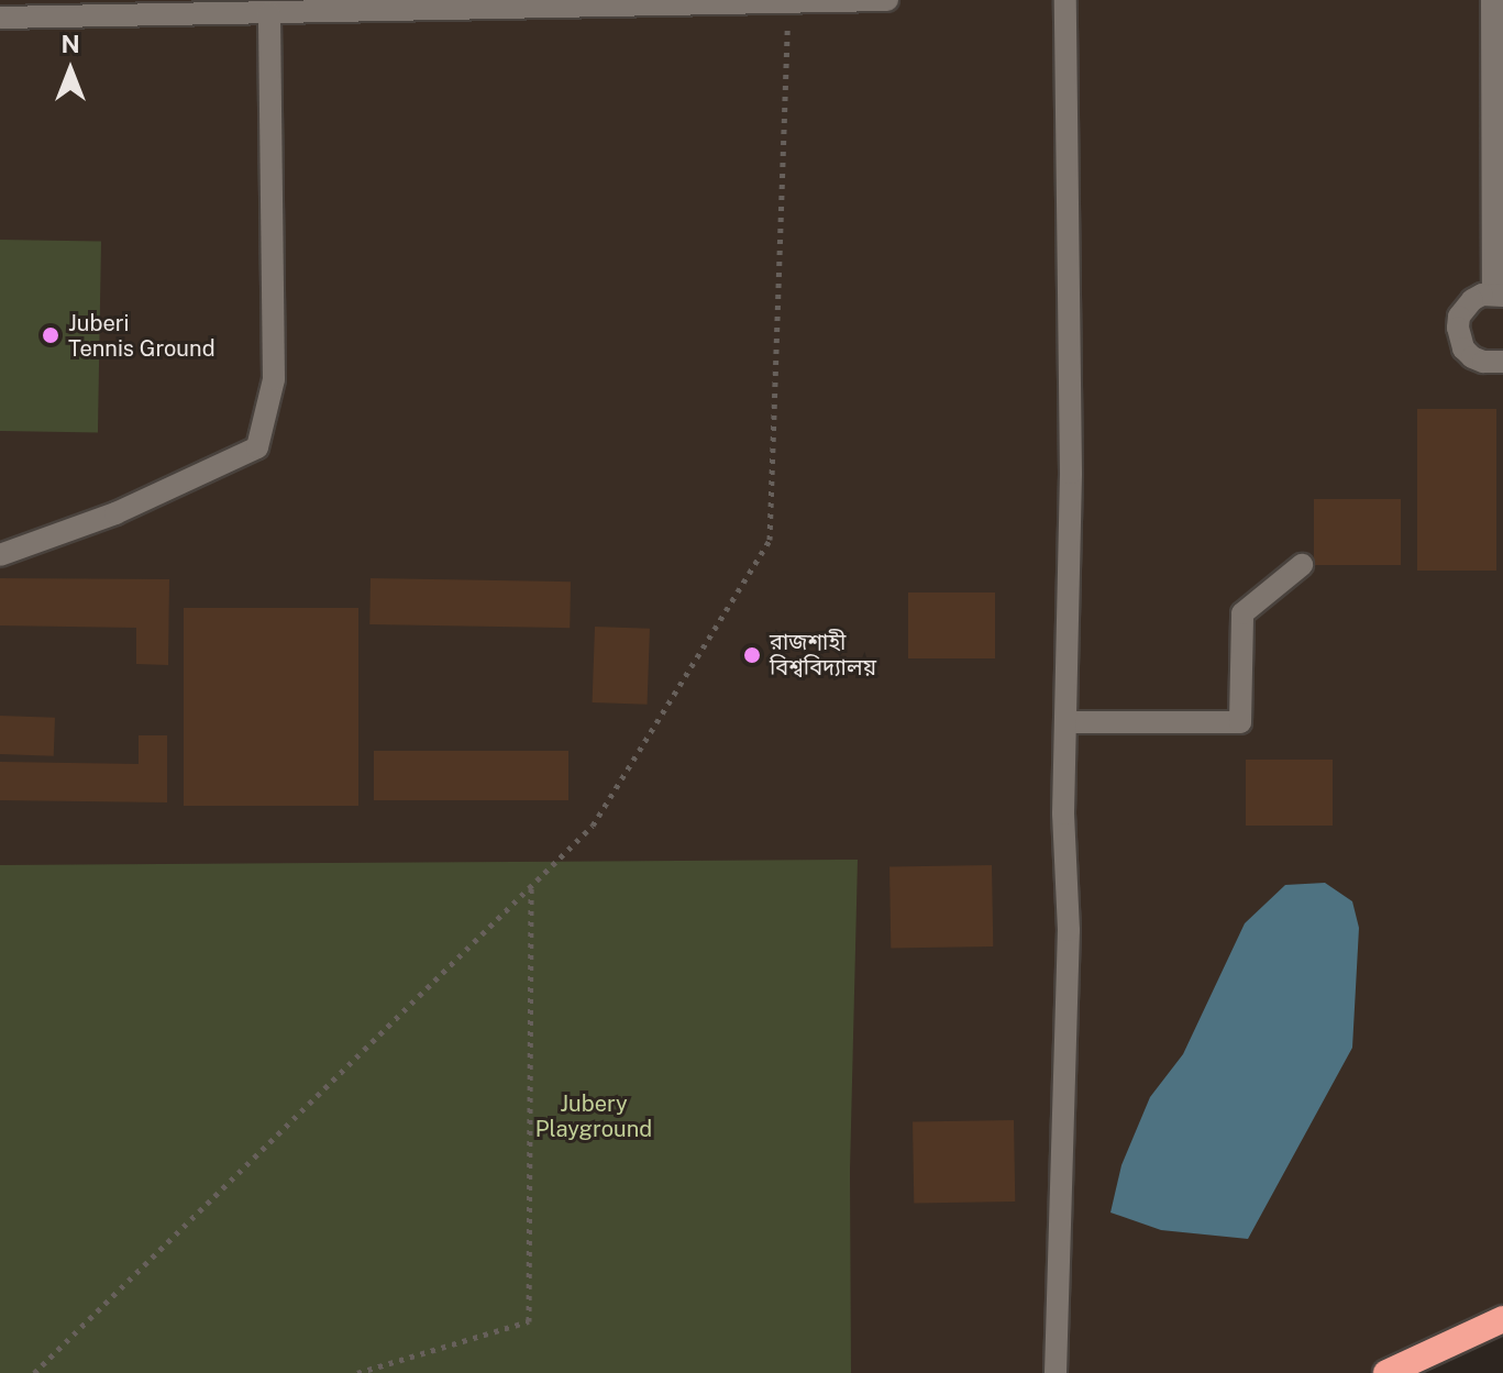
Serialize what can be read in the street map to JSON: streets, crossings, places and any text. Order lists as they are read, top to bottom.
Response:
{
  "parks": ["Jubery Playground"],
  "places": ["Juberi Tennis Ground", "রাজশাহী বিশ্ববিদ্যালয়"],
  "north": "top"
}
